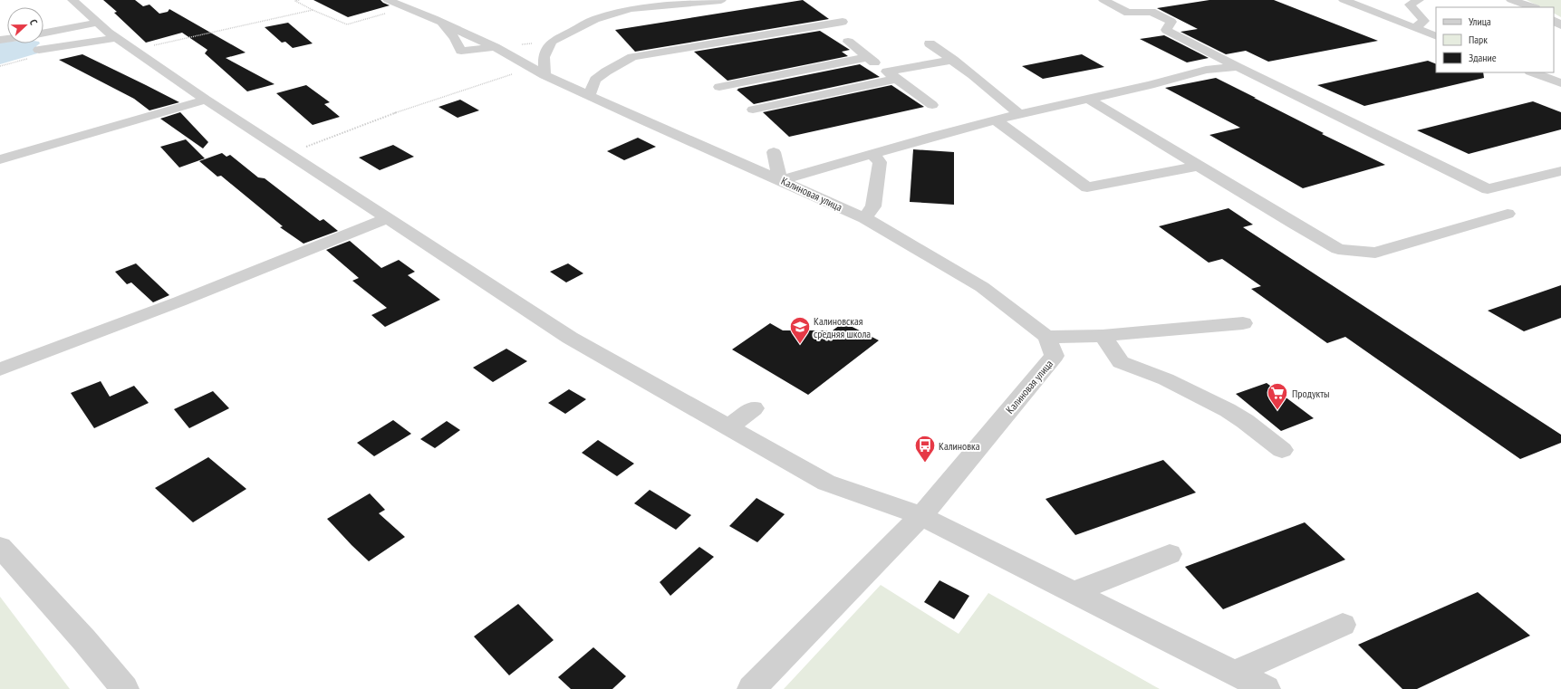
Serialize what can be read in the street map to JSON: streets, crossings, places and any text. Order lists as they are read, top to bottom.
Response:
{
  "streets": {
    "street": ["Калиновая улица"]
  },
  "places": {
    "school or university": ["Калиновская средняя школа"],
    "supermarket": ["Продукты"],
    "bus stop": ["Калиновка"]
  },
  "legend": ["Улица", "Парк", "Здание"],
  "north": "right"
}
